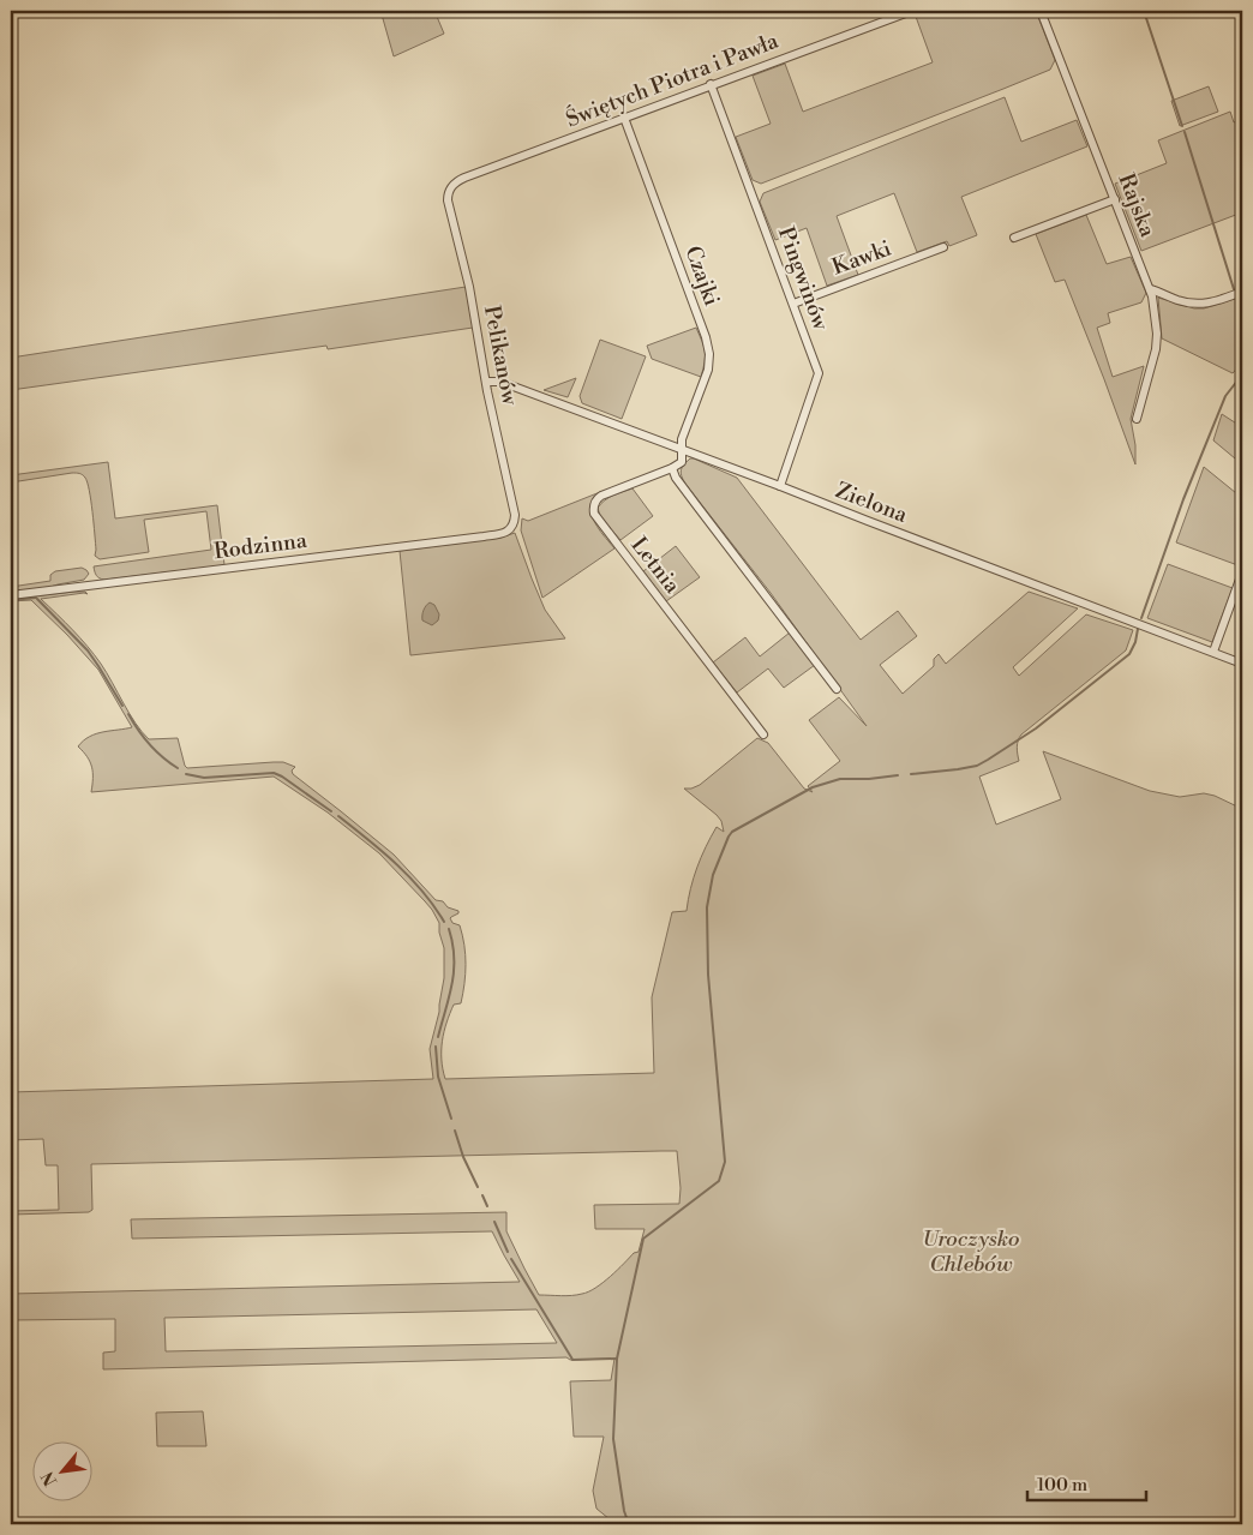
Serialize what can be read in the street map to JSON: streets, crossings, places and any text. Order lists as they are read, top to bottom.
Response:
{
  "streets": {
    "street": [
      "Świętych Piotra i Pawła",
      "Rajska",
      "Kawki",
      "Czajki",
      "Pingwinów",
      "Pelikanów",
      "Zielona",
      "Rodzinna",
      "Letnia"
    ]
  },
  "crossings": [
    ["Świętych Piotra i Pawła", "Czajki"],
    ["Świętych Piotra i Pawła", "Pingwinów"],
    ["Świętych Piotra i Pawła", "Pelikanów"],
    ["Kawki", "Pingwinów"],
    ["Czajki", "Zielona"],
    ["Pingwinów", "Zielona"],
    ["Pelikanów", "Zielona"],
    ["Pelikanów", "Rodzinna"]
  ],
  "parks": ["Uroczysko Chlebów"],
  "scale_bar": "100 m",
  "north": "bottom left"
}
